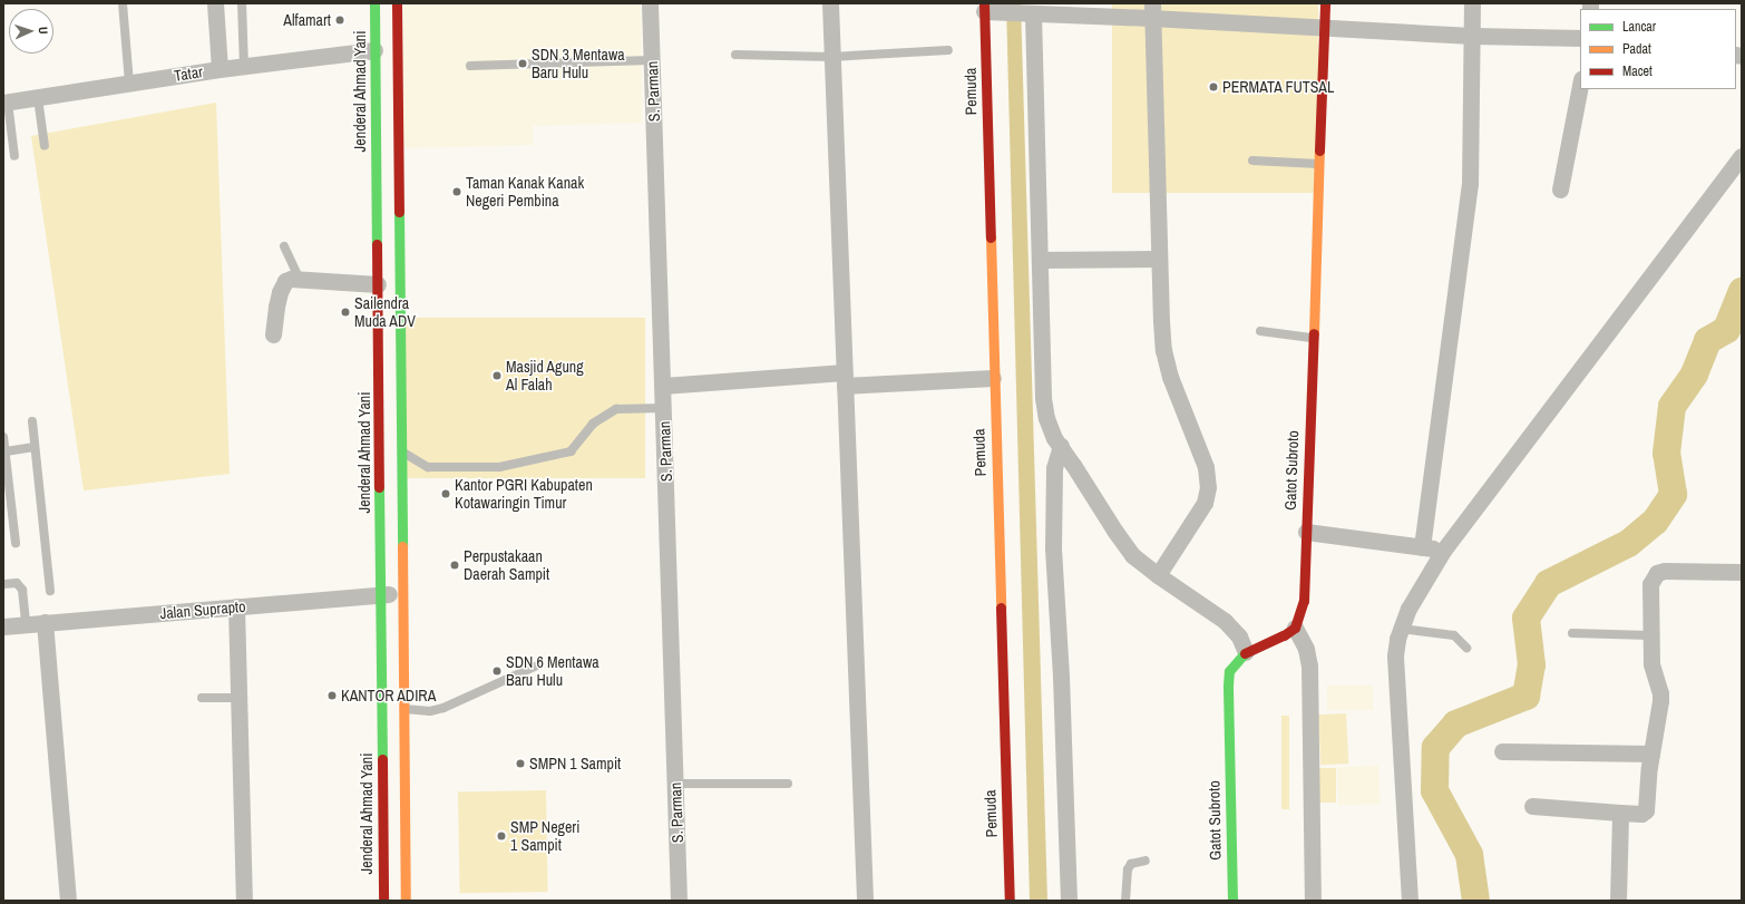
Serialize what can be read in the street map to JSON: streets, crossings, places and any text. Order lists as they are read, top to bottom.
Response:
{
  "streets": {
    "main road": ["Jenderal Ahmad Yani", "Pemuda", "Gatot Subroto"],
    "street": ["Tatar", "S. Parman", "Jalan Suprapto"]
  },
  "crossings": [
    ["Tatar", "Jenderal Ahmad Yani"],
    ["Jenderal Ahmad Yani", "Jalan Suprapto"]
  ],
  "places": [
    "Alfamart",
    "SDN 3 Mentawa Baru Hulu",
    "PERMATA FUTSAL",
    "Taman Kanak Kanak Negeri Pembina",
    "Sailendra Muda ADV",
    "Masjid Agung Al Falah",
    "Kantor PGRI Kabupaten Kotawaringin Timur",
    "Perpustakaan Daerah Sampit",
    "SDN 6 Mentawa Baru Hulu",
    "KANTOR ADIRA",
    "SMPN 1 Sampit",
    "SMP Negeri 1 Sampit"
  ],
  "legend": ["Lancar", "Padat", "Macet"],
  "north": "right"
}
